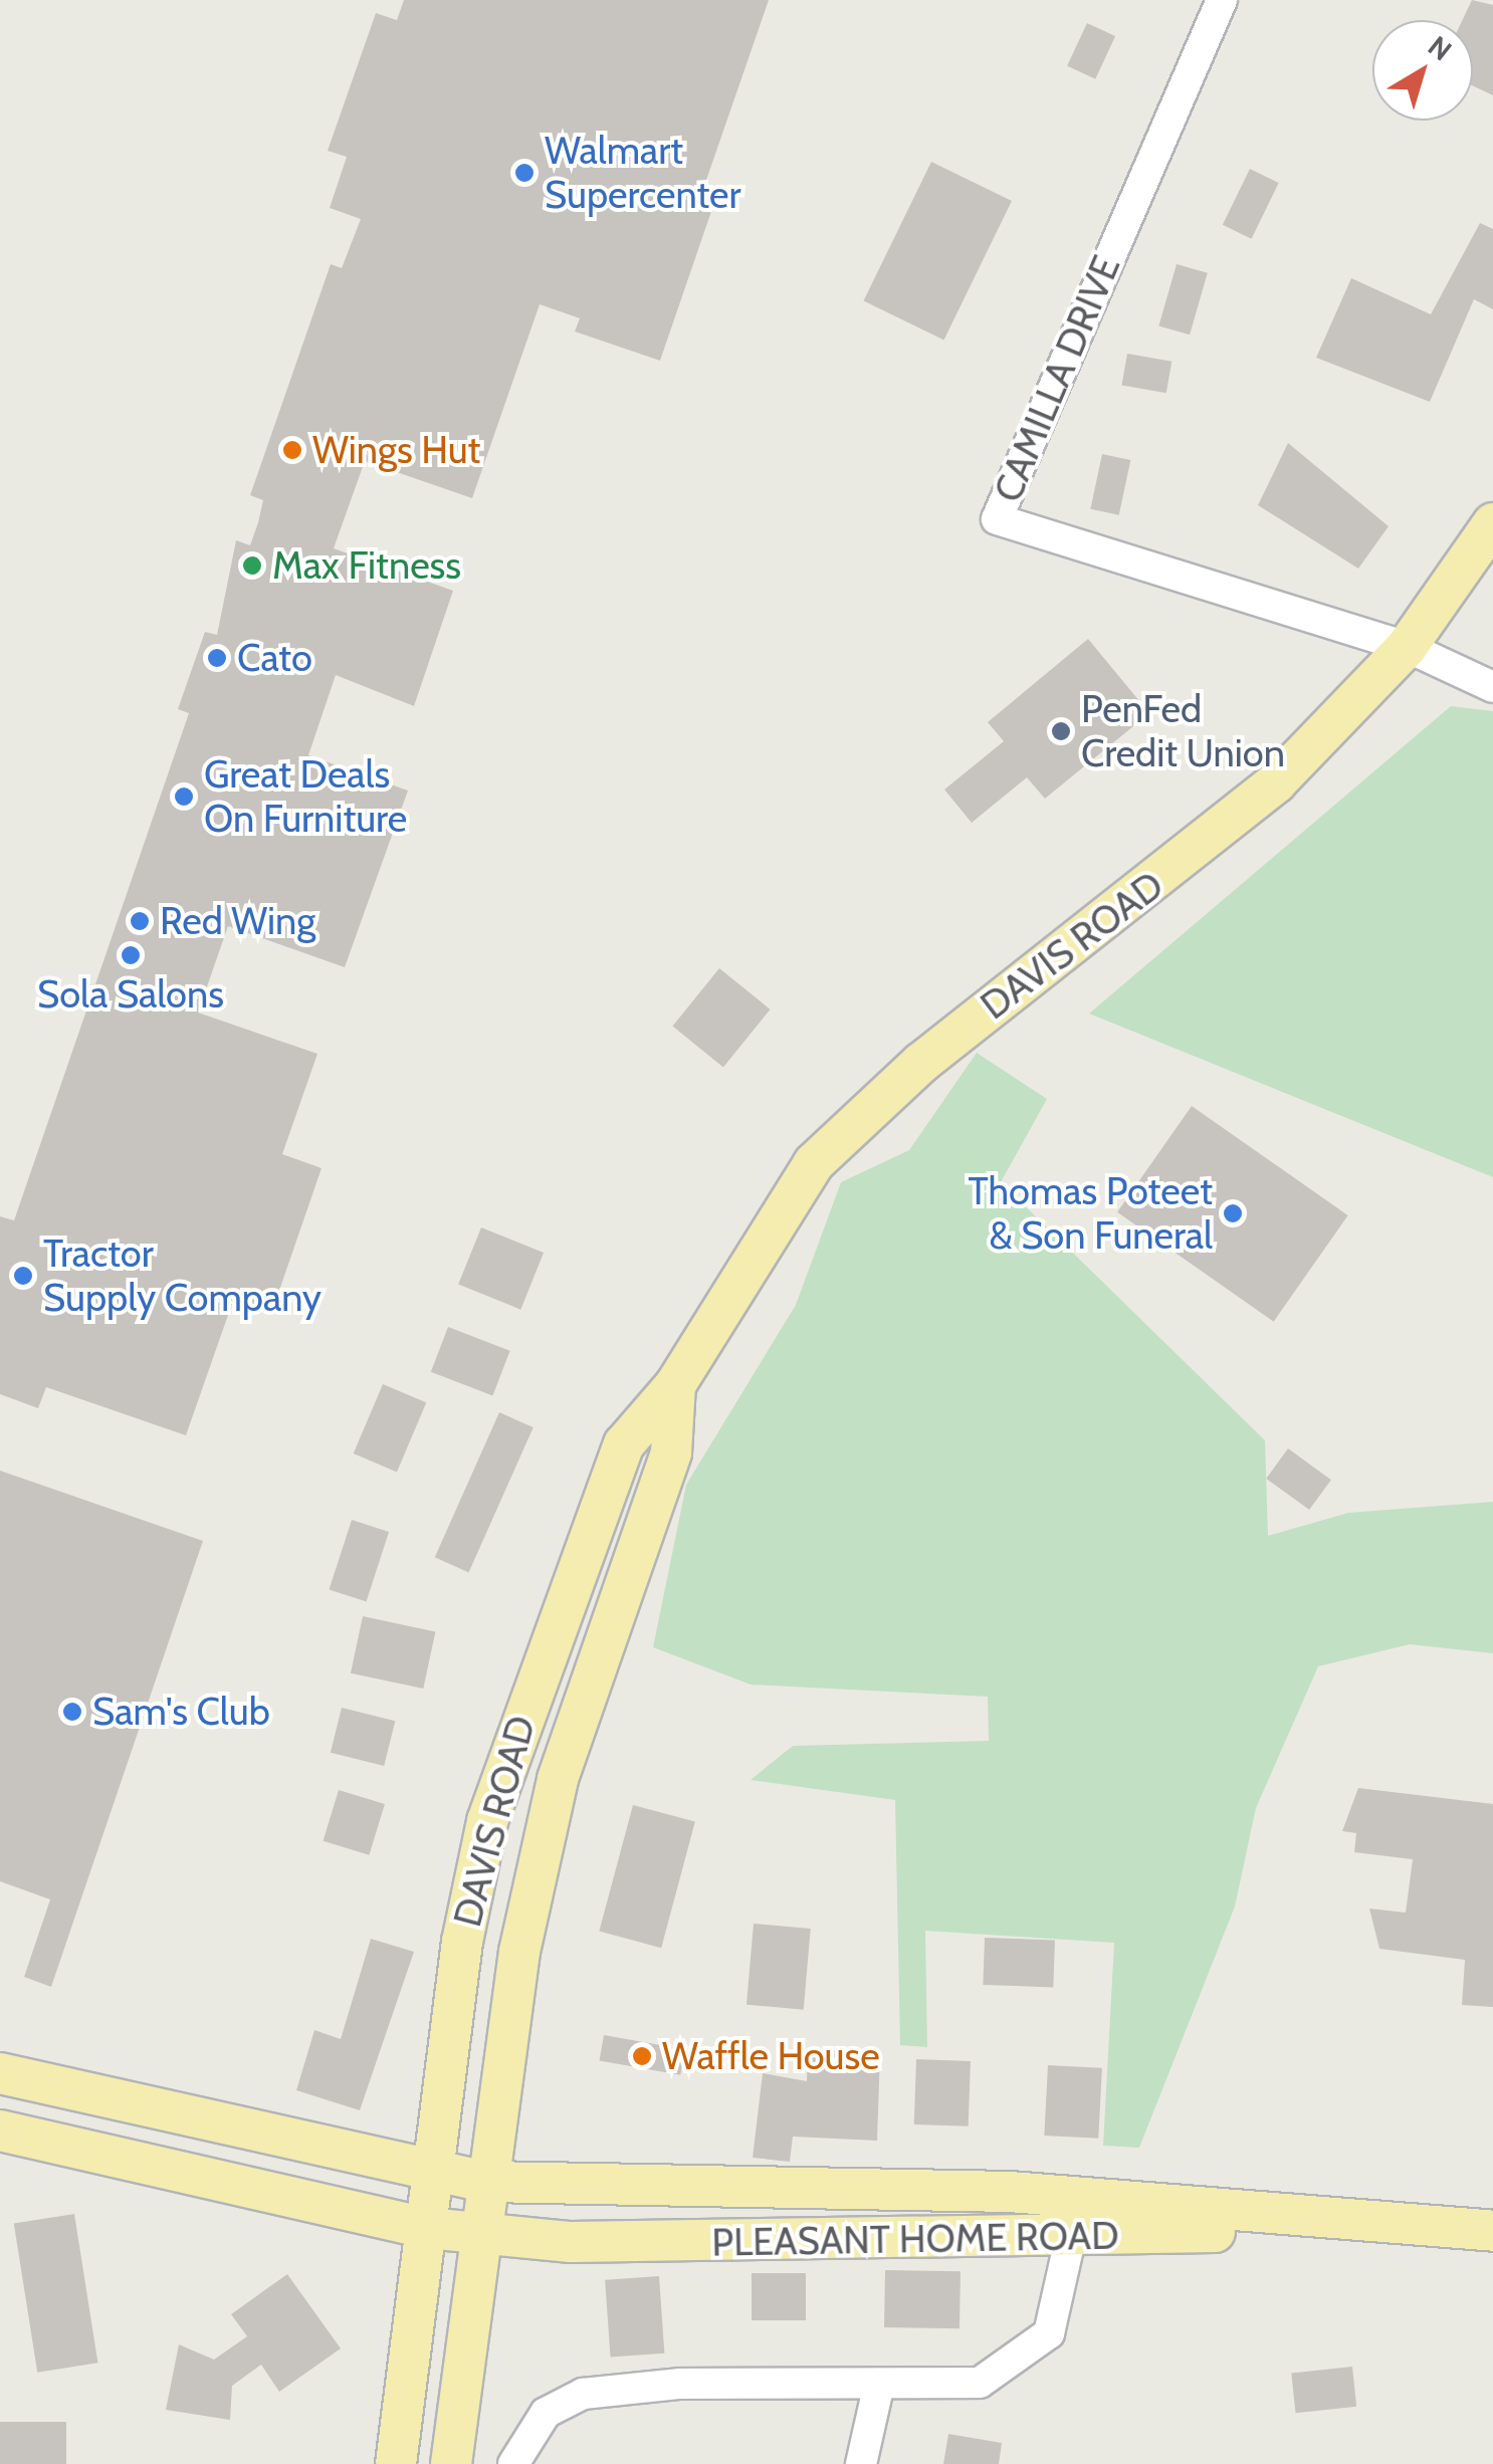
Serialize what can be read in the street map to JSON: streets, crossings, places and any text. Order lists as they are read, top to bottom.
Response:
{
  "streets": {
    "main road": ["DAVIS ROAD", "PLEASANT HOME ROAD"],
    "street": ["CAMILLA DRIVE"]
  },
  "crossings": [
    ["CAMILLA DRIVE", "DAVIS ROAD"],
    ["DAVIS ROAD", "PLEASANT HOME ROAD"]
  ],
  "places": [
    "Walmart Supercenter",
    "Wings Hut",
    "Max Fitness",
    "Cato",
    "PenFed Credit Union",
    "Great Deals On Furniture",
    "Red Wing",
    "Sola Salons",
    "Thomas Poteet & Son Funeral",
    "Tractor Supply Company",
    "Sam's Club",
    "Waffle House"
  ],
  "north": "top right"
}
